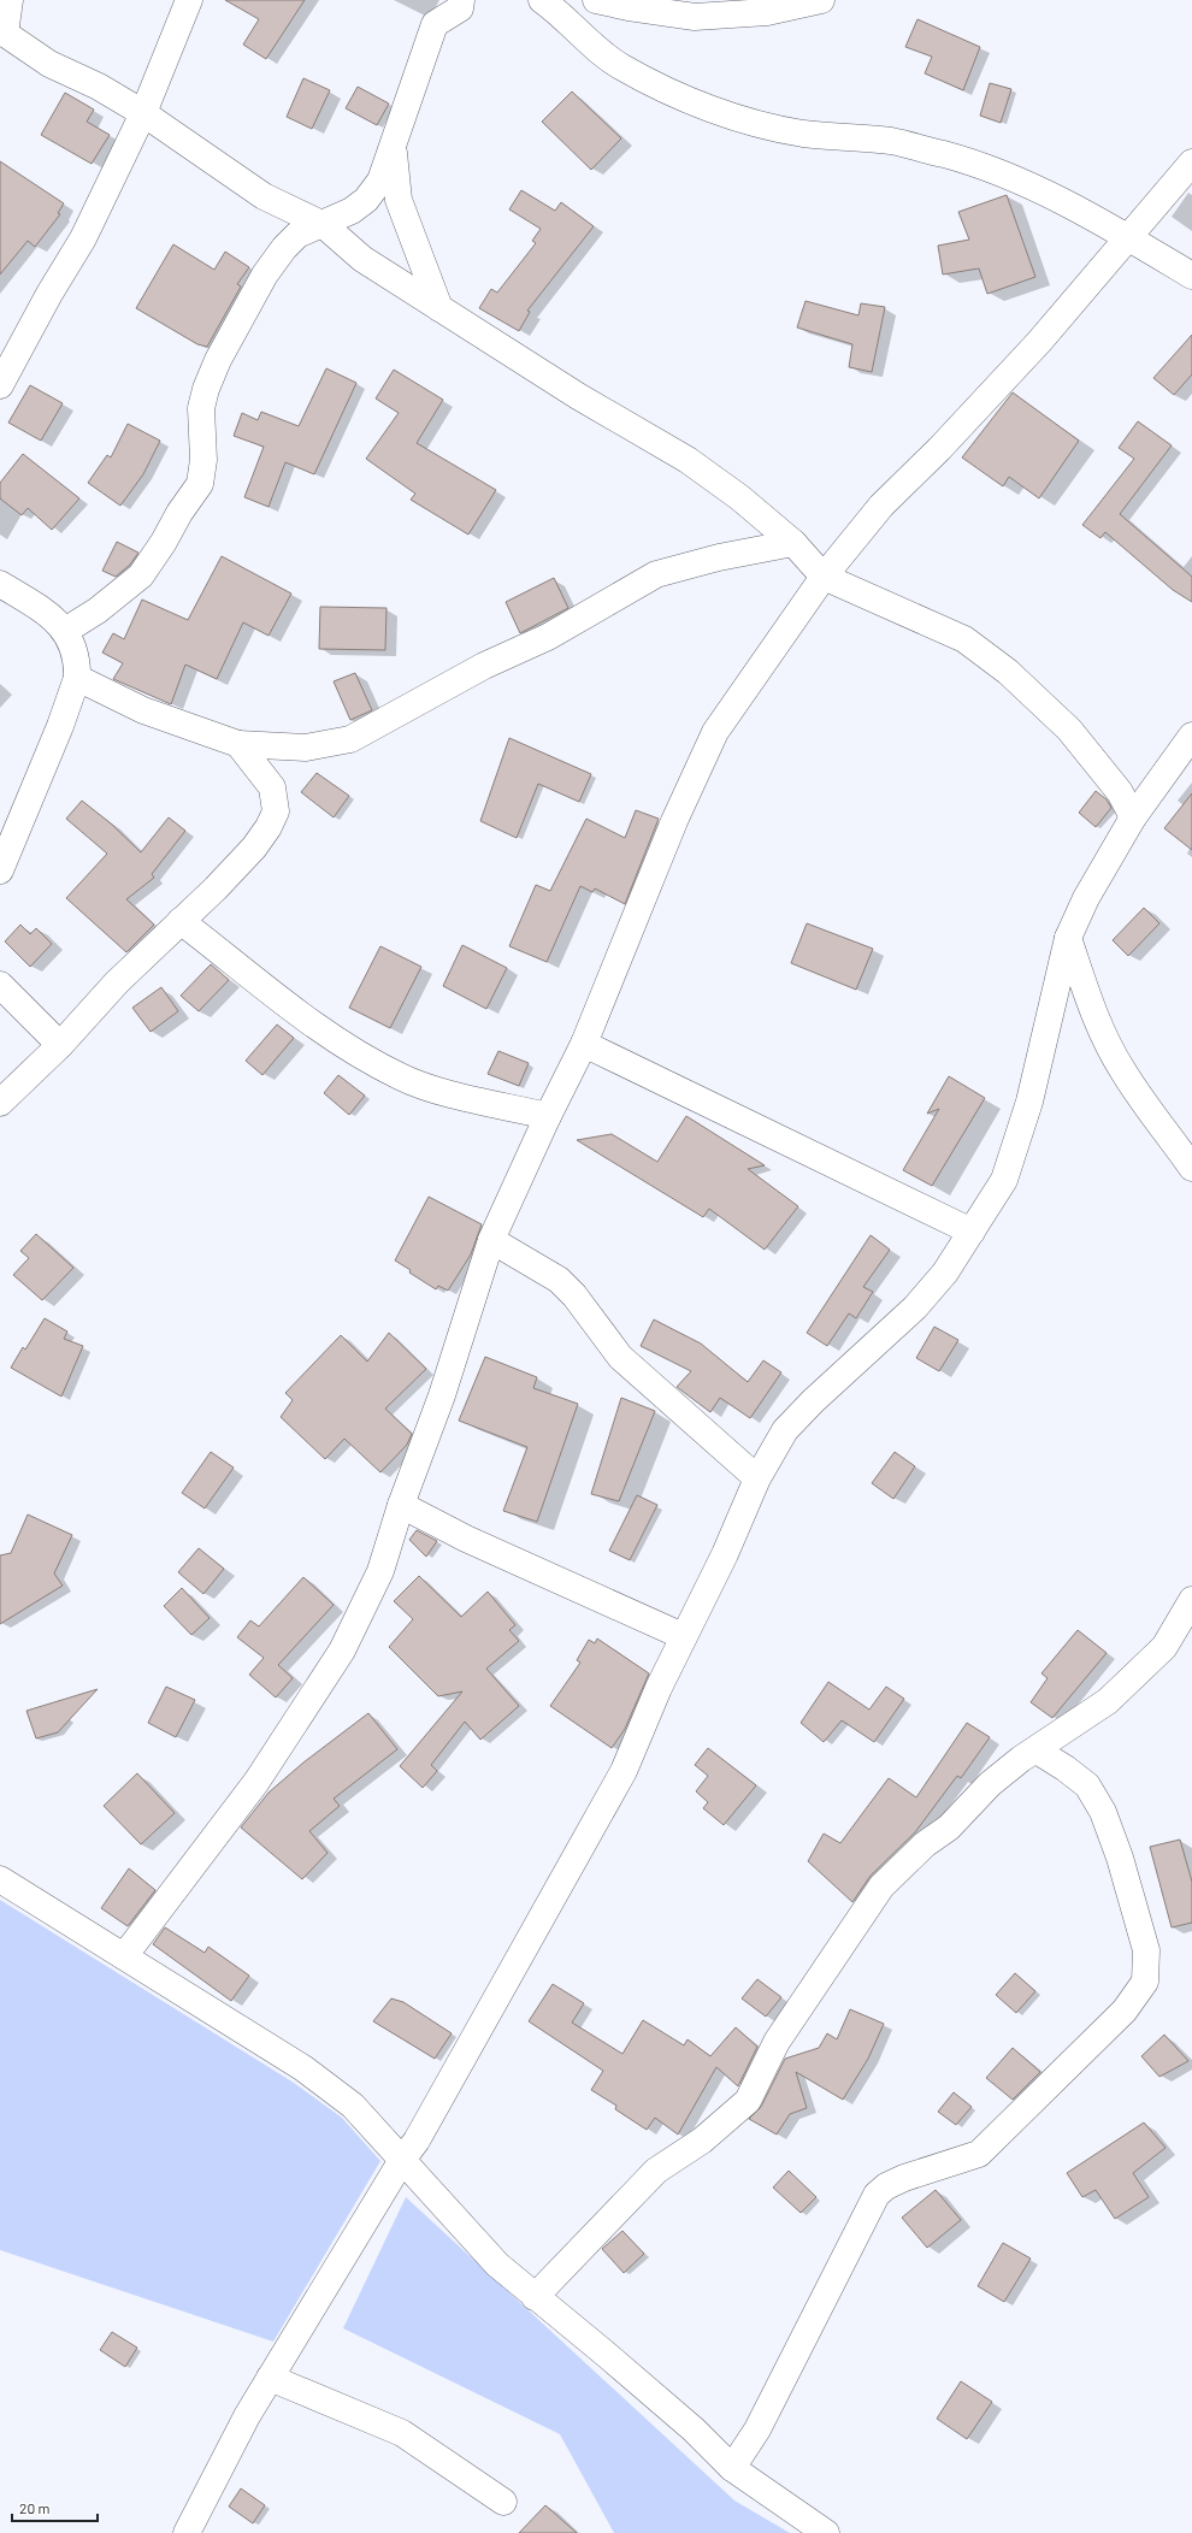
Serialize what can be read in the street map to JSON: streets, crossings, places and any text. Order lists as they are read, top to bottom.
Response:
{
  "scale_bar": "20 m"
}
